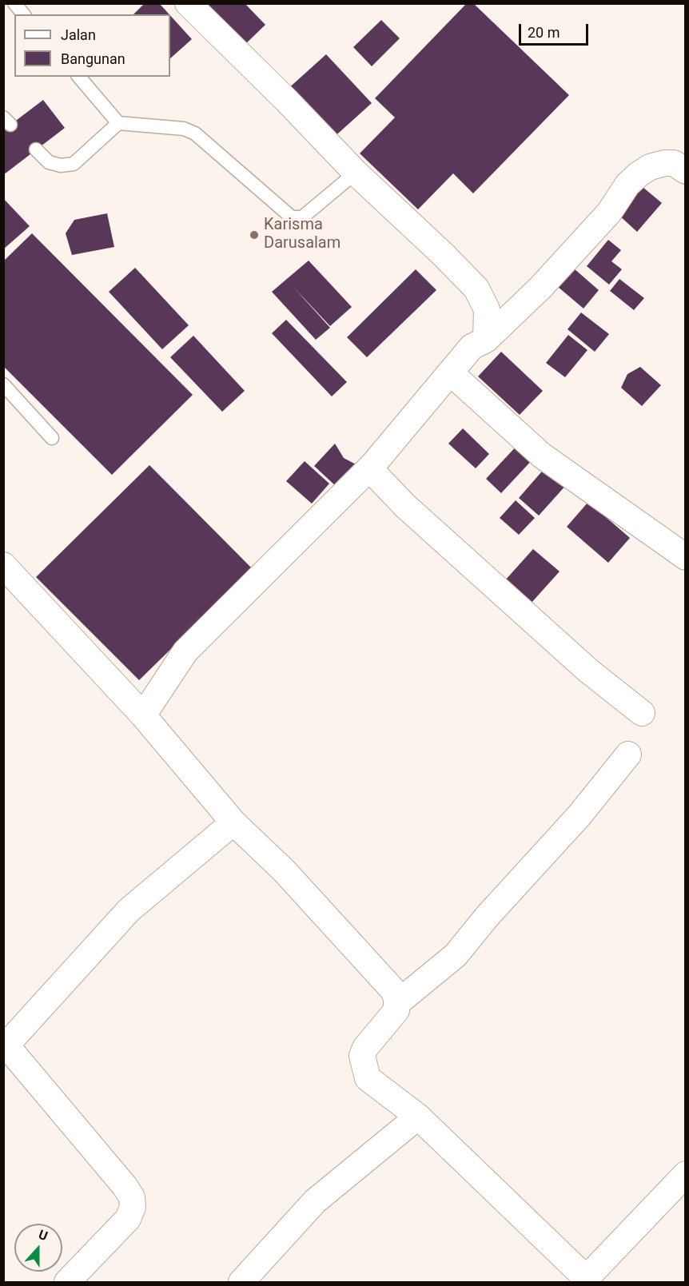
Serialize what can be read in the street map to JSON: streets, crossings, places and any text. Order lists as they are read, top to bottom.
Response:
{
  "places": ["Karisma Darusalam"],
  "legend": ["Jalan", "Bangunan"],
  "scale_bar": "20 m",
  "north": "top"
}
